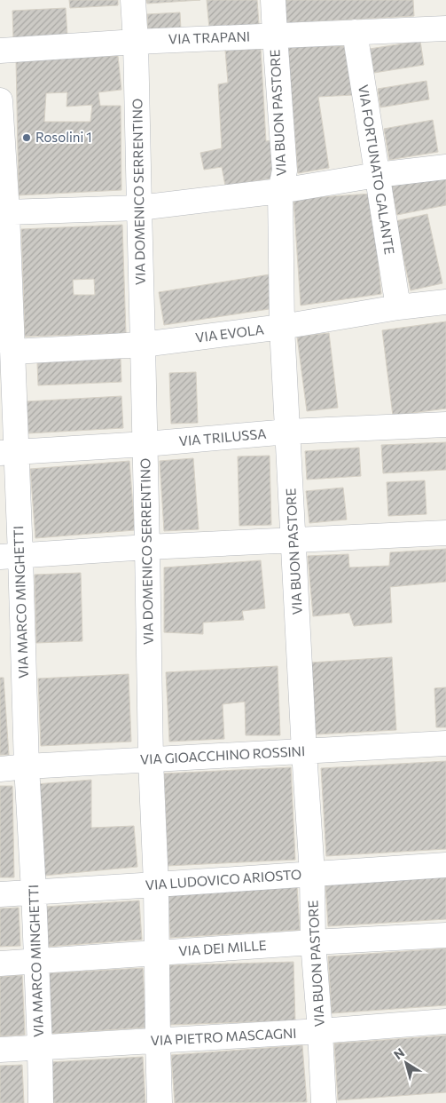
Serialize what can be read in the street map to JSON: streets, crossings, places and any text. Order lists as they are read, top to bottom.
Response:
{
  "streets": {
    "street": [
      "VIA TRAPANI",
      "VIA BUON PASTORE",
      "VIA FORTUNATO GALANTE",
      "VIA DOMENICO SERRENTINO",
      "VIA EVOLA",
      "VIA TRILUSSA",
      "VIA MARCO MINGHETTI",
      "VIA GIOACCHINO ROSSINI",
      "VIA LUDOVICO ARIOSTO",
      "VIA DEI MILLE",
      "VIA PIETRO MASCAGNI"
    ]
  },
  "crossings": [
    ["VIA TRAPANI", "VIA BUON PASTORE"],
    ["VIA TRAPANI", "VIA FORTUNATO GALANTE"],
    ["VIA TRAPANI", "VIA DOMENICO SERRENTINO"],
    ["VIA BUON PASTORE", "VIA EVOLA"],
    ["VIA BUON PASTORE", "VIA TRILUSSA"],
    ["VIA BUON PASTORE", "VIA GIOACCHINO ROSSINI"],
    ["VIA BUON PASTORE", "VIA LUDOVICO ARIOSTO"],
    ["VIA BUON PASTORE", "VIA DEI MILLE"],
    ["VIA BUON PASTORE", "VIA PIETRO MASCAGNI"],
    ["VIA FORTUNATO GALANTE", "VIA EVOLA"],
    ["VIA DOMENICO SERRENTINO", "VIA EVOLA"],
    ["VIA DOMENICO SERRENTINO", "VIA TRILUSSA"],
    ["VIA DOMENICO SERRENTINO", "VIA GIOACCHINO ROSSINI"],
    ["VIA DOMENICO SERRENTINO", "VIA LUDOVICO ARIOSTO"],
    ["VIA DOMENICO SERRENTINO", "VIA DEI MILLE"],
    ["VIA DOMENICO SERRENTINO", "VIA PIETRO MASCAGNI"],
    ["VIA EVOLA", "VIA MARCO MINGHETTI"],
    ["VIA TRILUSSA", "VIA MARCO MINGHETTI"],
    ["VIA MARCO MINGHETTI", "VIA GIOACCHINO ROSSINI"],
    ["VIA MARCO MINGHETTI", "VIA LUDOVICO ARIOSTO"],
    ["VIA MARCO MINGHETTI", "VIA DEI MILLE"],
    ["VIA MARCO MINGHETTI", "VIA PIETRO MASCAGNI"]
  ],
  "places": ["Rosolini 1"],
  "north": "top left"
}
